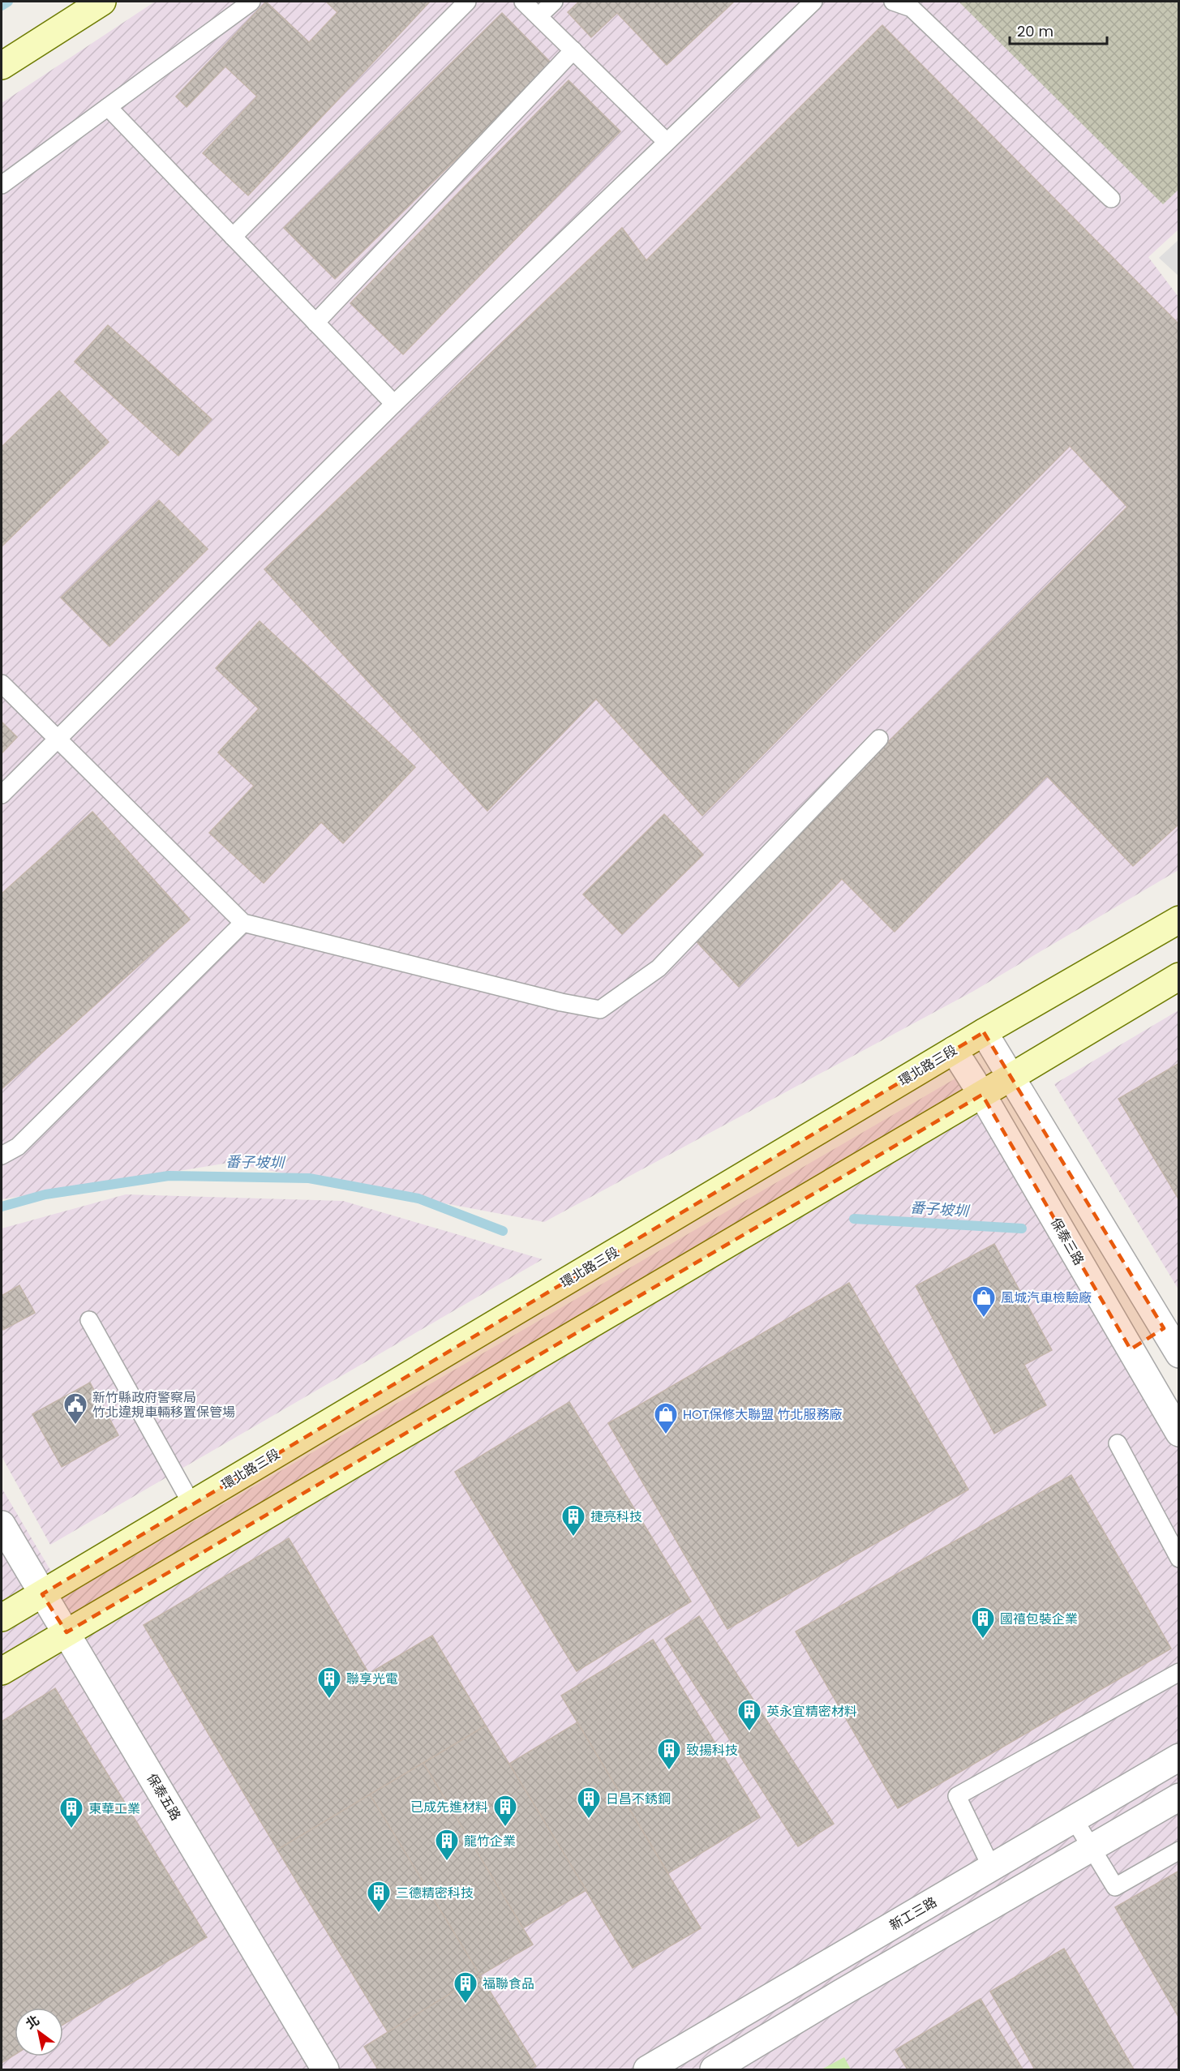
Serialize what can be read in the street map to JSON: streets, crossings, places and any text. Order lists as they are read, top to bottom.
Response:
{
  "streets": {
    "street": [
      "環北路三段",
      "保泰三路",
      "保泰五路",
      "新工三路"
    ]
  },
  "crossings": [
    ["環北路三段", "保泰三路"],
    ["環北路三段", "保泰五路"]
  ],
  "water": ["番子坡圳"],
  "places": {
    "shop": ["風城汽車檢驗廠", "HOT保修大聯盟 竹北服務廠"],
    "public building": ["新竹縣政府警察局 竹北違規車輛移置保管場"],
    "building": [
      "捷亮科技",
      "國禧包裝企業",
      "聯享光電",
      "英永宜精密材料",
      "致揚科技",
      "日昌不銹鋼",
      "已成先進材料",
      "東華工業",
      "龍竹企業",
      "三德精密科技",
      "福聯食品"
    ]
  },
  "scale_bar": "20 m",
  "north": "top left"
}
